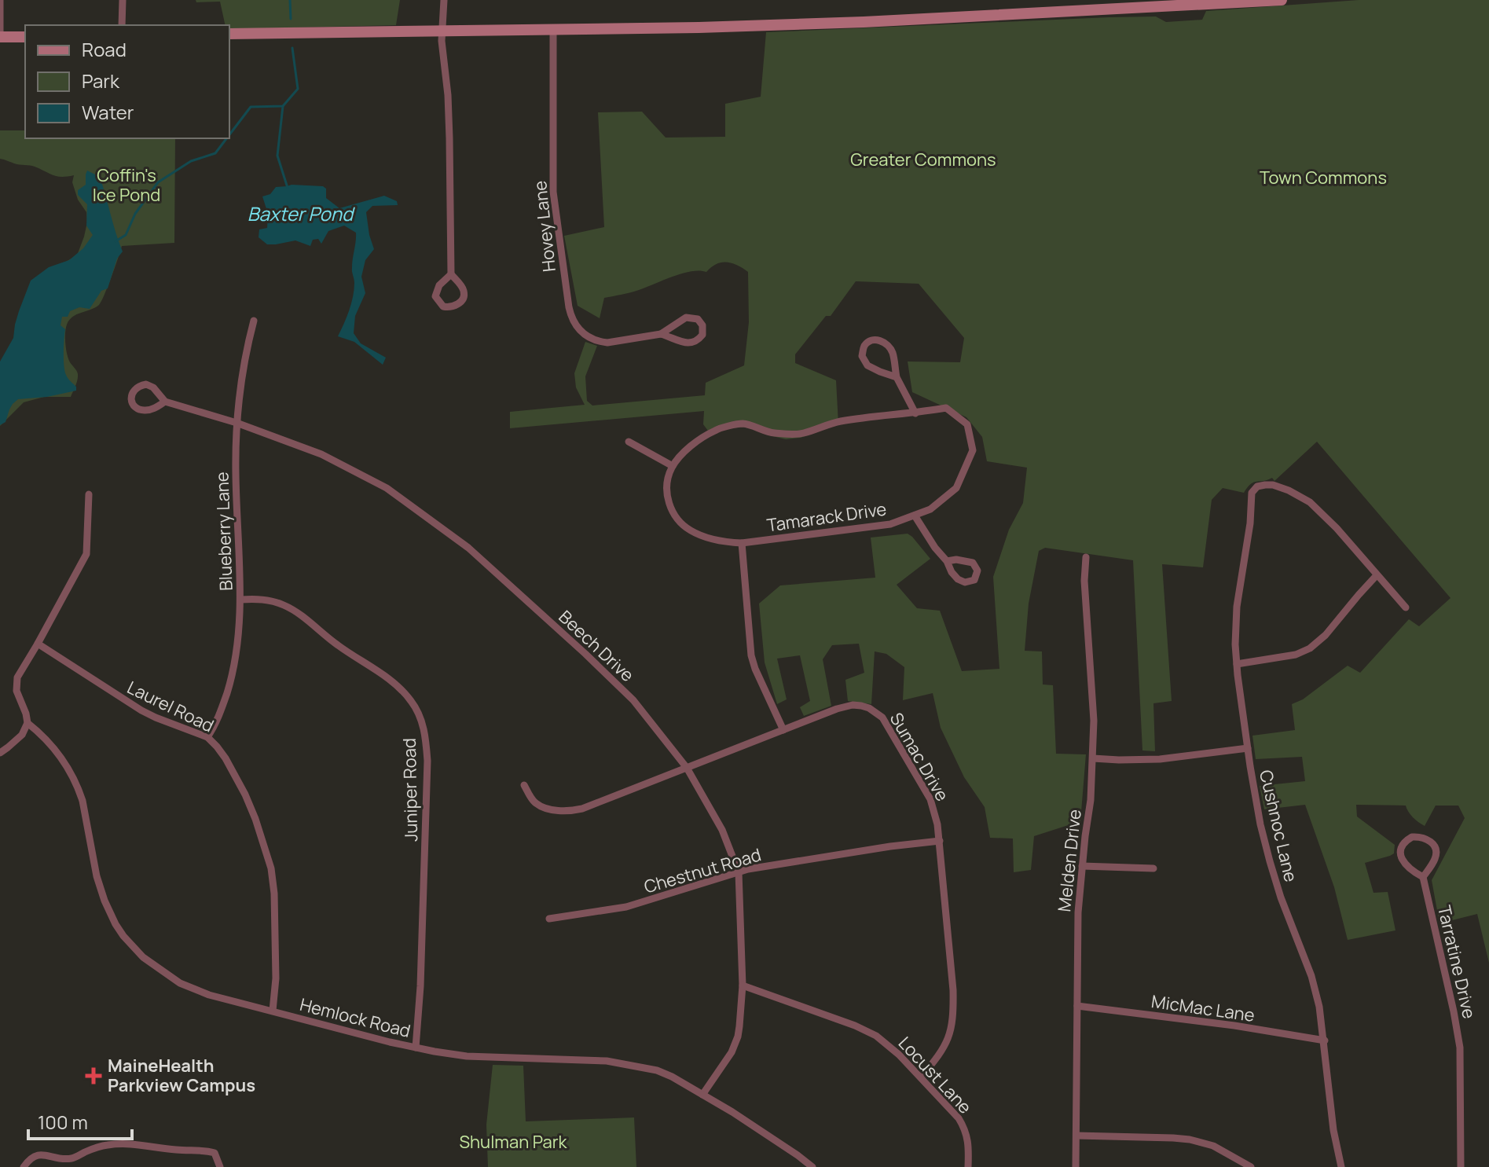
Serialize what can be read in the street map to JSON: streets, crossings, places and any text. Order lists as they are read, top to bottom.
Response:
{
  "streets": {
    "street": [
      "Hovey Lane",
      "Tamarack Drive",
      "Blueberry Lane",
      "Beech Drive",
      "Laurel Road",
      "Sumac Drive",
      "Juniper Road",
      "Cushnoc Lane",
      "Melden Drive",
      "Chestnut Road",
      "Tarratine Drive",
      "MicMac Lane",
      "Hemlock Road",
      "Locust Lane"
    ]
  },
  "crossings": [
    ["Blueberry Lane", "Beech Drive"],
    ["Blueberry Lane", "Laurel Road"],
    ["Blueberry Lane", "Juniper Road"],
    ["Beech Drive", "Sumac Drive"],
    ["Beech Drive", "Chestnut Road"],
    ["Beech Drive", "Hemlock Road"],
    ["Beech Drive", "Locust Lane"],
    ["Laurel Road", "Hemlock Road"],
    ["Sumac Drive", "Chestnut Road"],
    ["Sumac Drive", "Locust Lane"],
    ["Juniper Road", "Hemlock Road"],
    ["Cushnoc Lane", "MicMac Lane"],
    ["Melden Drive", "MicMac Lane"]
  ],
  "water": ["Baxter Pond"],
  "parks": [
    "Greater Commons",
    "Coffin's Ice Pond",
    "Town Commons",
    "Shulman Park"
  ],
  "places": {
    "health": ["MaineHealth Parkview Campus"]
  },
  "legend": ["Road", "Park", "Water"],
  "scale_bar": "100 m"
}
